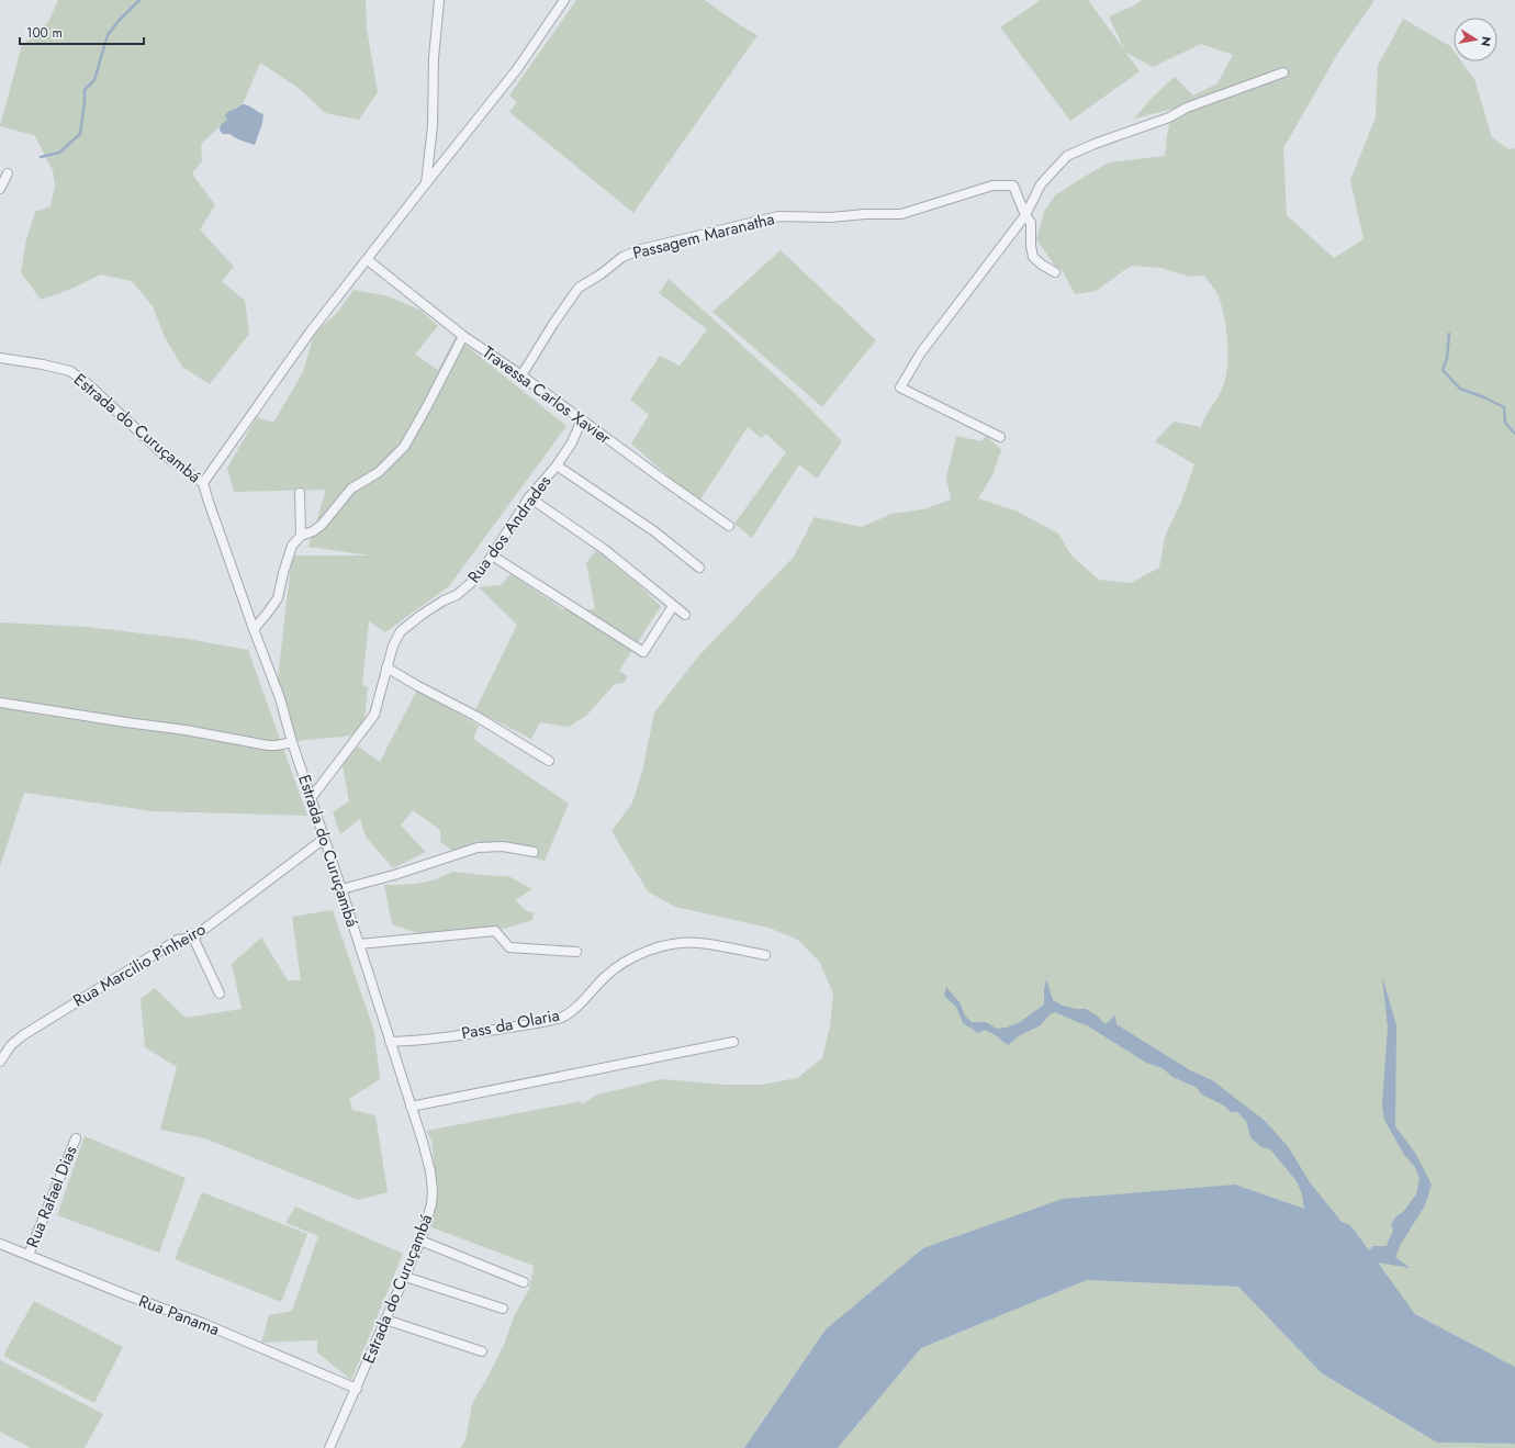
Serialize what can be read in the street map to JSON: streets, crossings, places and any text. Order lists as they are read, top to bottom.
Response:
{
  "streets": {
    "street": [
      "Passagem Maranatha",
      "Travessa Carlos Xavier",
      "Estrada do Curuçambá",
      "Rua dos Andrades",
      "Rua Marcilio Pinheiro",
      "Pass da Olaria",
      "Rua Rafael Dias",
      "Rua Panama"
    ]
  },
  "crossings": [
    ["Passagem Maranatha", "Travessa Carlos Xavier"],
    ["Travessa Carlos Xavier", "Rua dos Andrades"],
    ["Estrada do Curuçambá", "Rua dos Andrades"],
    ["Estrada do Curuçambá", "Rua Marcilio Pinheiro"],
    ["Estrada do Curuçambá", "Pass da Olaria"],
    ["Estrada do Curuçambá", "Rua Panama"],
    ["Rua Rafael Dias", "Rua Panama"]
  ],
  "scale_bar": "100 m",
  "north": "right"
}
